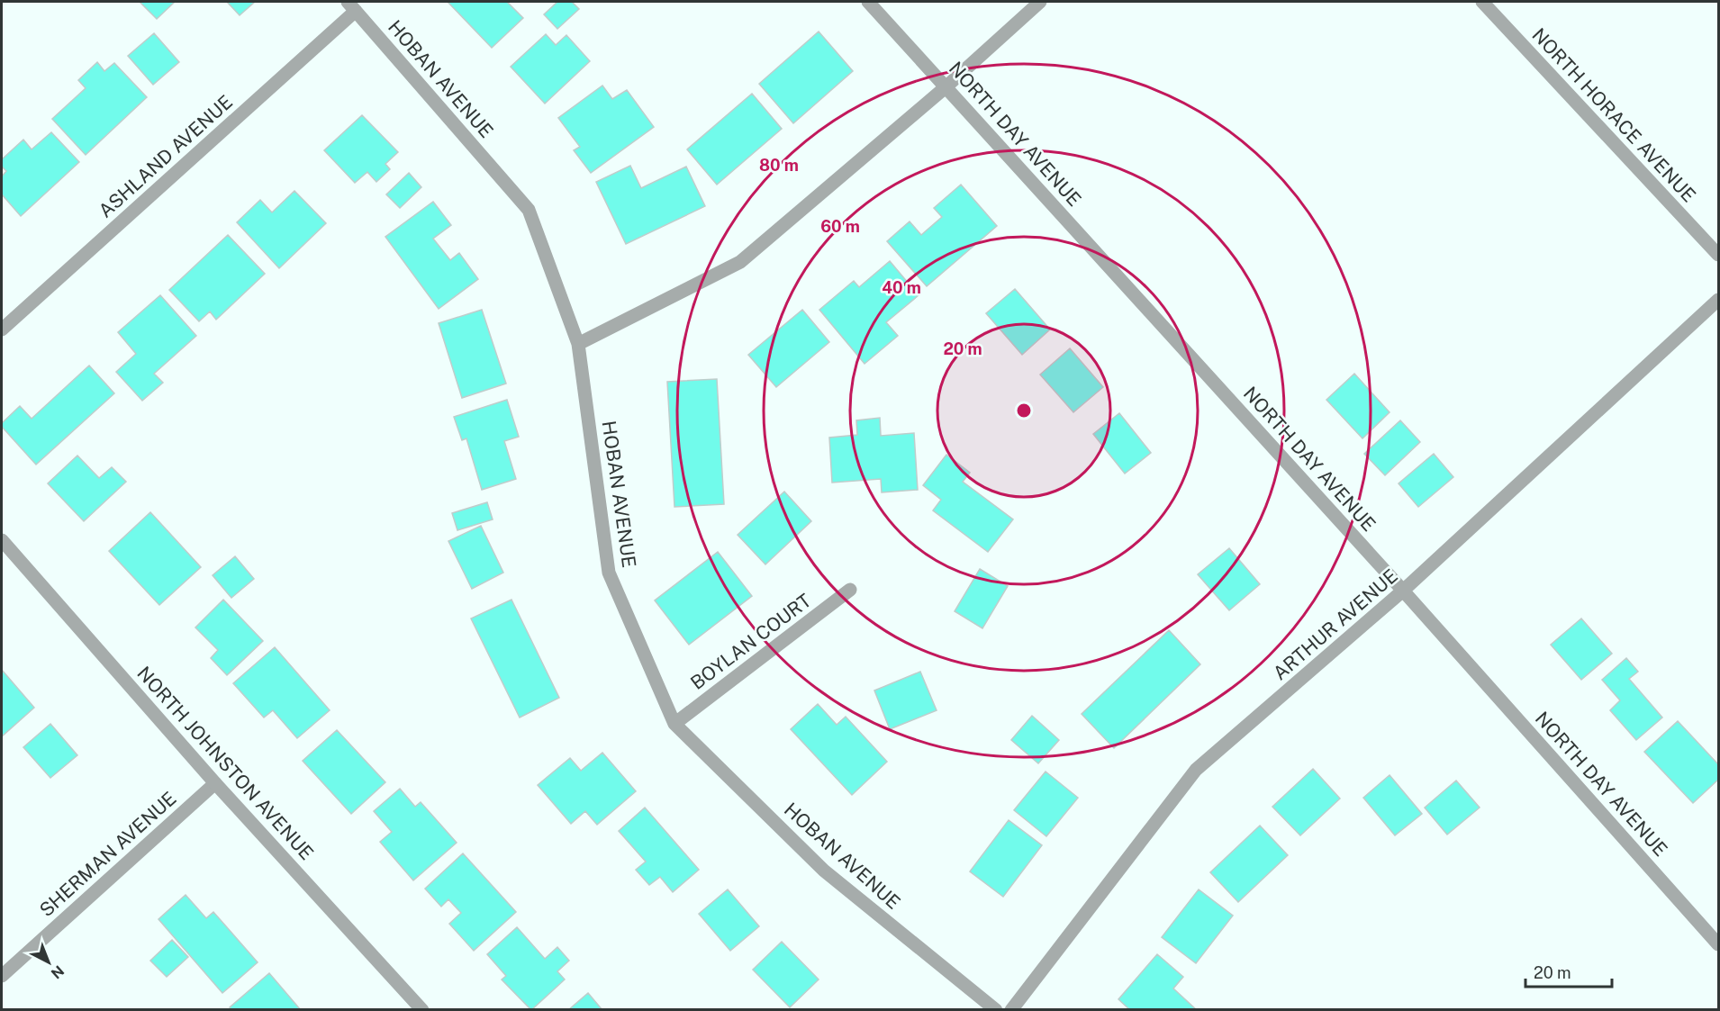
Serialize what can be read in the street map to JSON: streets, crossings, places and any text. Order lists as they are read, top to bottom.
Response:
{
  "streets": {
    "street": [
      "HOBAN AVENUE",
      "NORTH HORACE AVENUE",
      "NORTH DAY AVENUE",
      "ASHLAND AVENUE",
      "ARTHUR AVENUE",
      "BOYLAN COURT",
      "NORTH JOHNSTON AVENUE",
      "SHERMAN AVENUE"
    ]
  },
  "crossings": [
    ["HOBAN AVENUE", "ASHLAND AVENUE"],
    ["HOBAN AVENUE", "BOYLAN COURT"],
    ["NORTH DAY AVENUE", "ARTHUR AVENUE"],
    ["NORTH JOHNSTON AVENUE", "SHERMAN AVENUE"]
  ],
  "scale_bar": "20 m",
  "north": "bottom right",
  "rings": [
    "80 m",
    "60 m",
    "40 m",
    "20 m"
  ]
}
